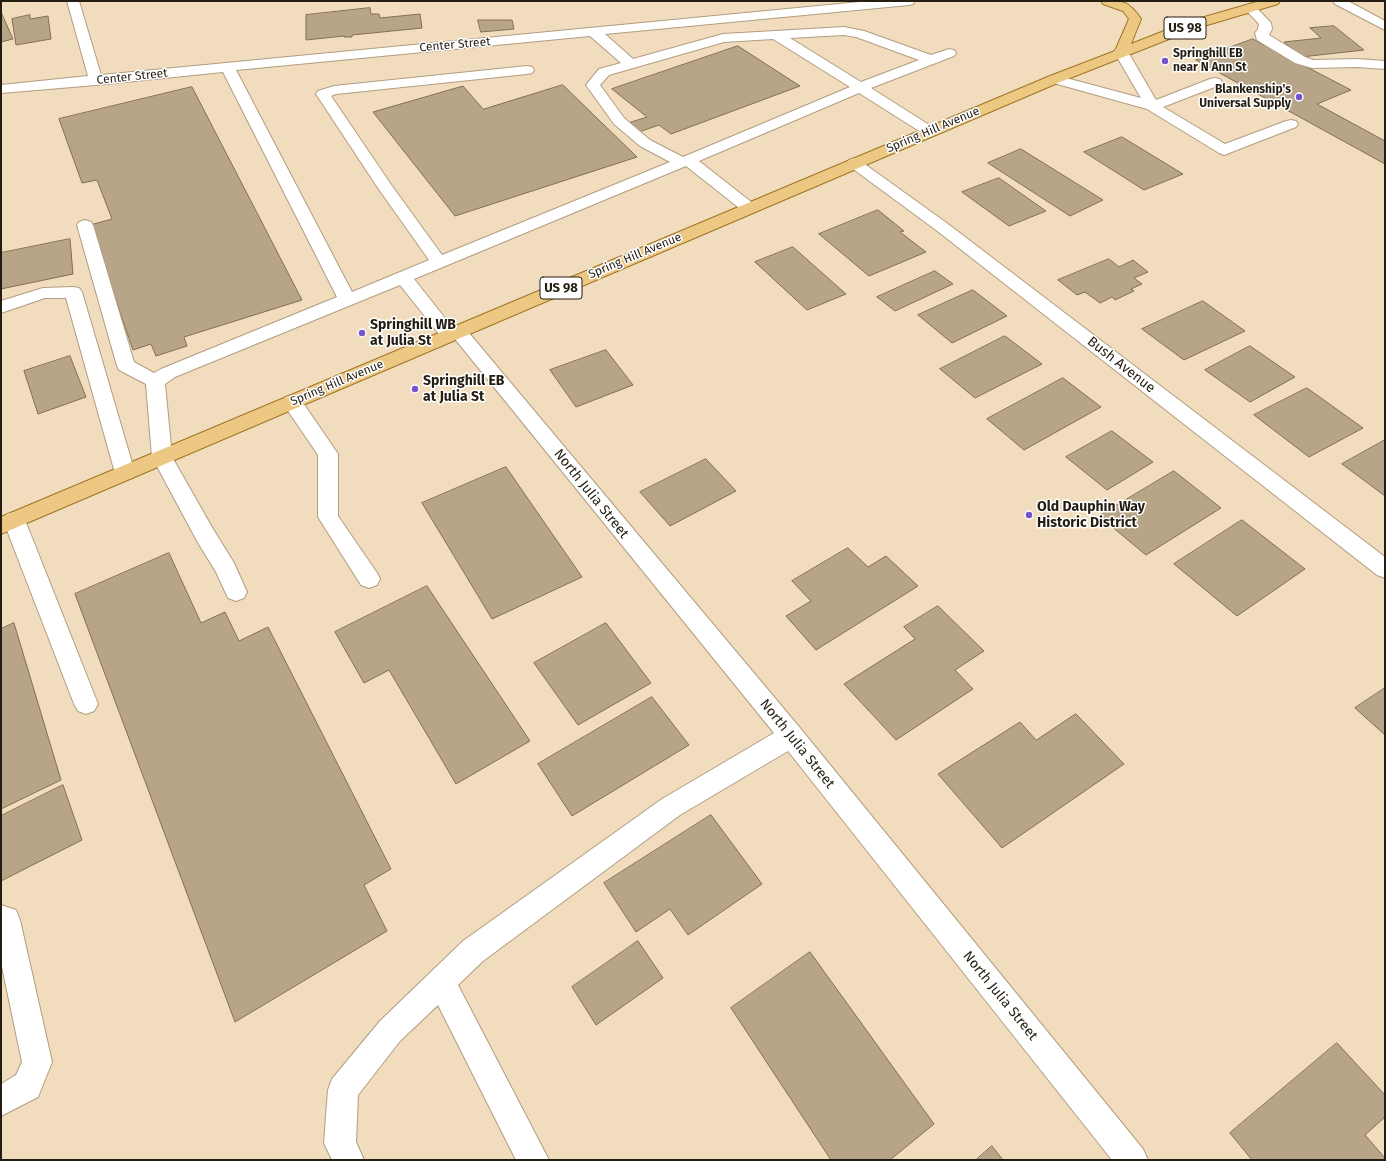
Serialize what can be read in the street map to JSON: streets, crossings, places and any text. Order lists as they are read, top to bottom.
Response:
{
  "streets": {
    "main road": ["US 98", "Spring Hill Avenue"],
    "street": ["Center Street", "Bush Avenue", "North Julia Street"]
  },
  "crossings": [
    ["Spring Hill Avenue", "Bush Avenue"],
    ["Spring Hill Avenue", "North Julia Street"]
  ],
  "places": [
    "Springhill EB near N Ann St",
    "Blankenship's Universal Supply",
    "Springhill WB at Julia St",
    "Springhill EB at Julia St",
    "Old Dauphin Way Historic District"
  ]
}
